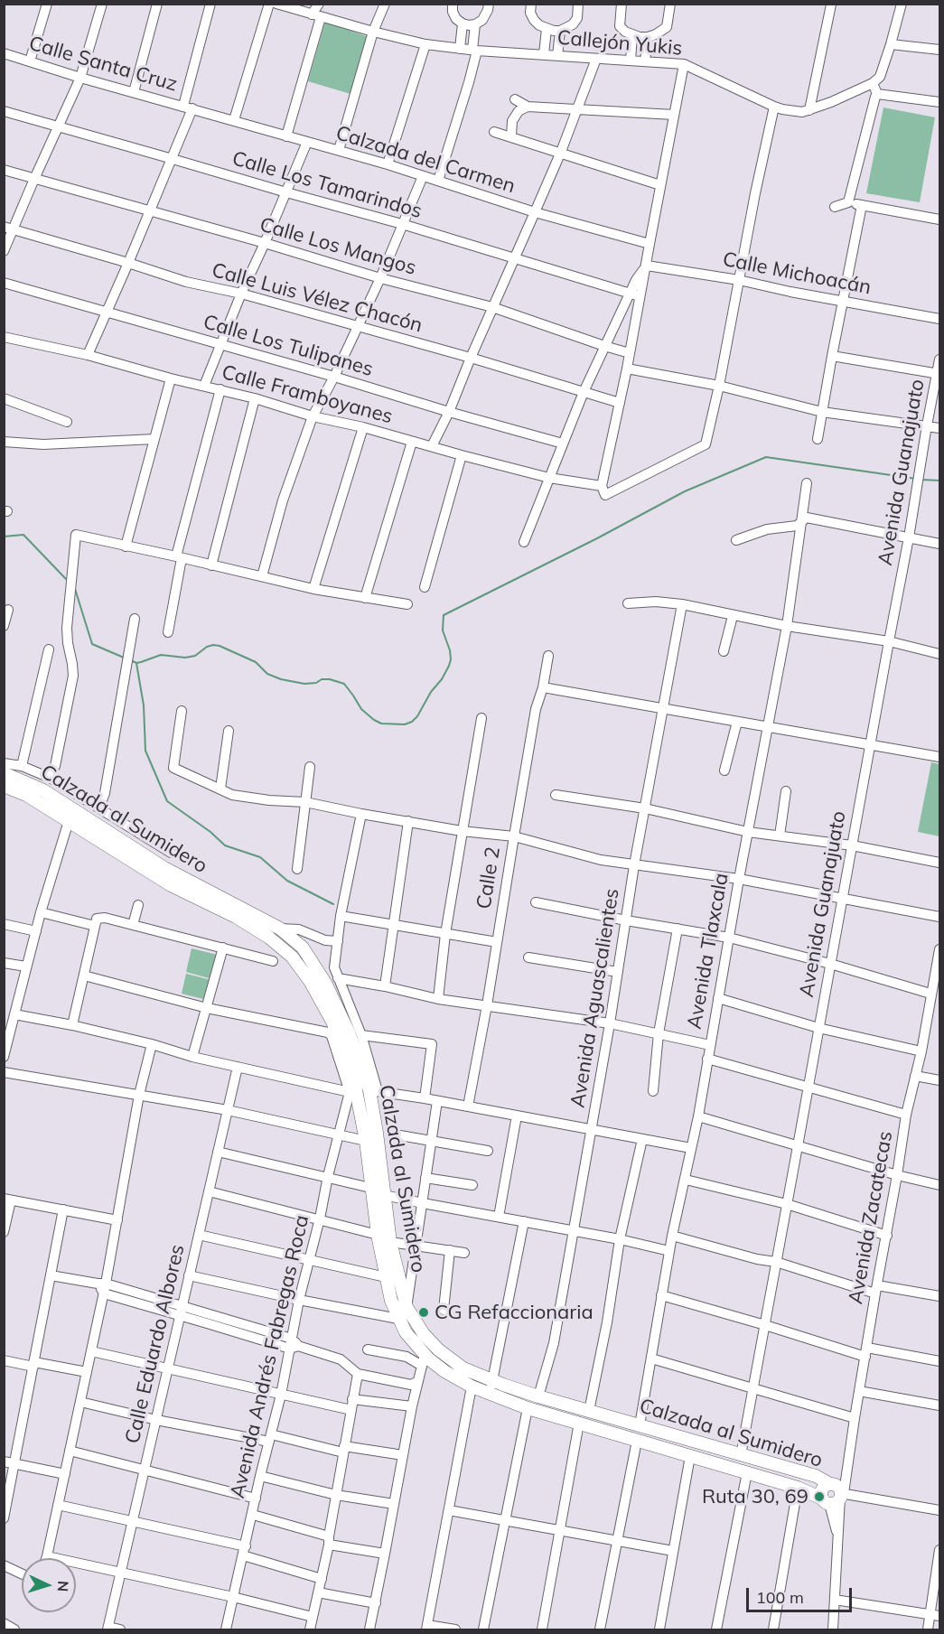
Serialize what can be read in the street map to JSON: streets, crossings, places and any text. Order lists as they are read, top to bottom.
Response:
{
  "streets": {
    "main road": ["Calzada al Sumidero"],
    "street": [
      "Callejón Yukis",
      "Calle Santa Cruz",
      "Calzada del Carmen",
      "Calle Los Tamarindos",
      "Calle Los Mangos",
      "Calle Michoacán",
      "Calle Luis Vélez Chacón",
      "Calle Los Tulipanes",
      "Calle Framboyanes",
      "Avenida Guanajuato",
      "Calle 2",
      "Avenida Tlaxcala",
      "Avenida Aguascalientes",
      "Avenida Zacatecas",
      "Calle Eduardo Albores",
      "Avenida Andrés Fabregas Roca"
    ]
  },
  "crossings": [
    ["Calle Santa Cruz", "Calzada del Carmen"],
    ["Avenida Guanajuato", "Calzada al Sumidero"],
    ["Calzada al Sumidero", "Avenida Tlaxcala"],
    ["Calzada al Sumidero", "Avenida Aguascalientes"],
    ["Calzada al Sumidero", "Avenida Zacatecas"],
    ["Calzada al Sumidero", "Avenida Andrés Fabregas Roca"]
  ],
  "places": ["CG Refaccionaria", "Ruta 30, 69"],
  "scale_bar": "100 m",
  "north": "right"
}
